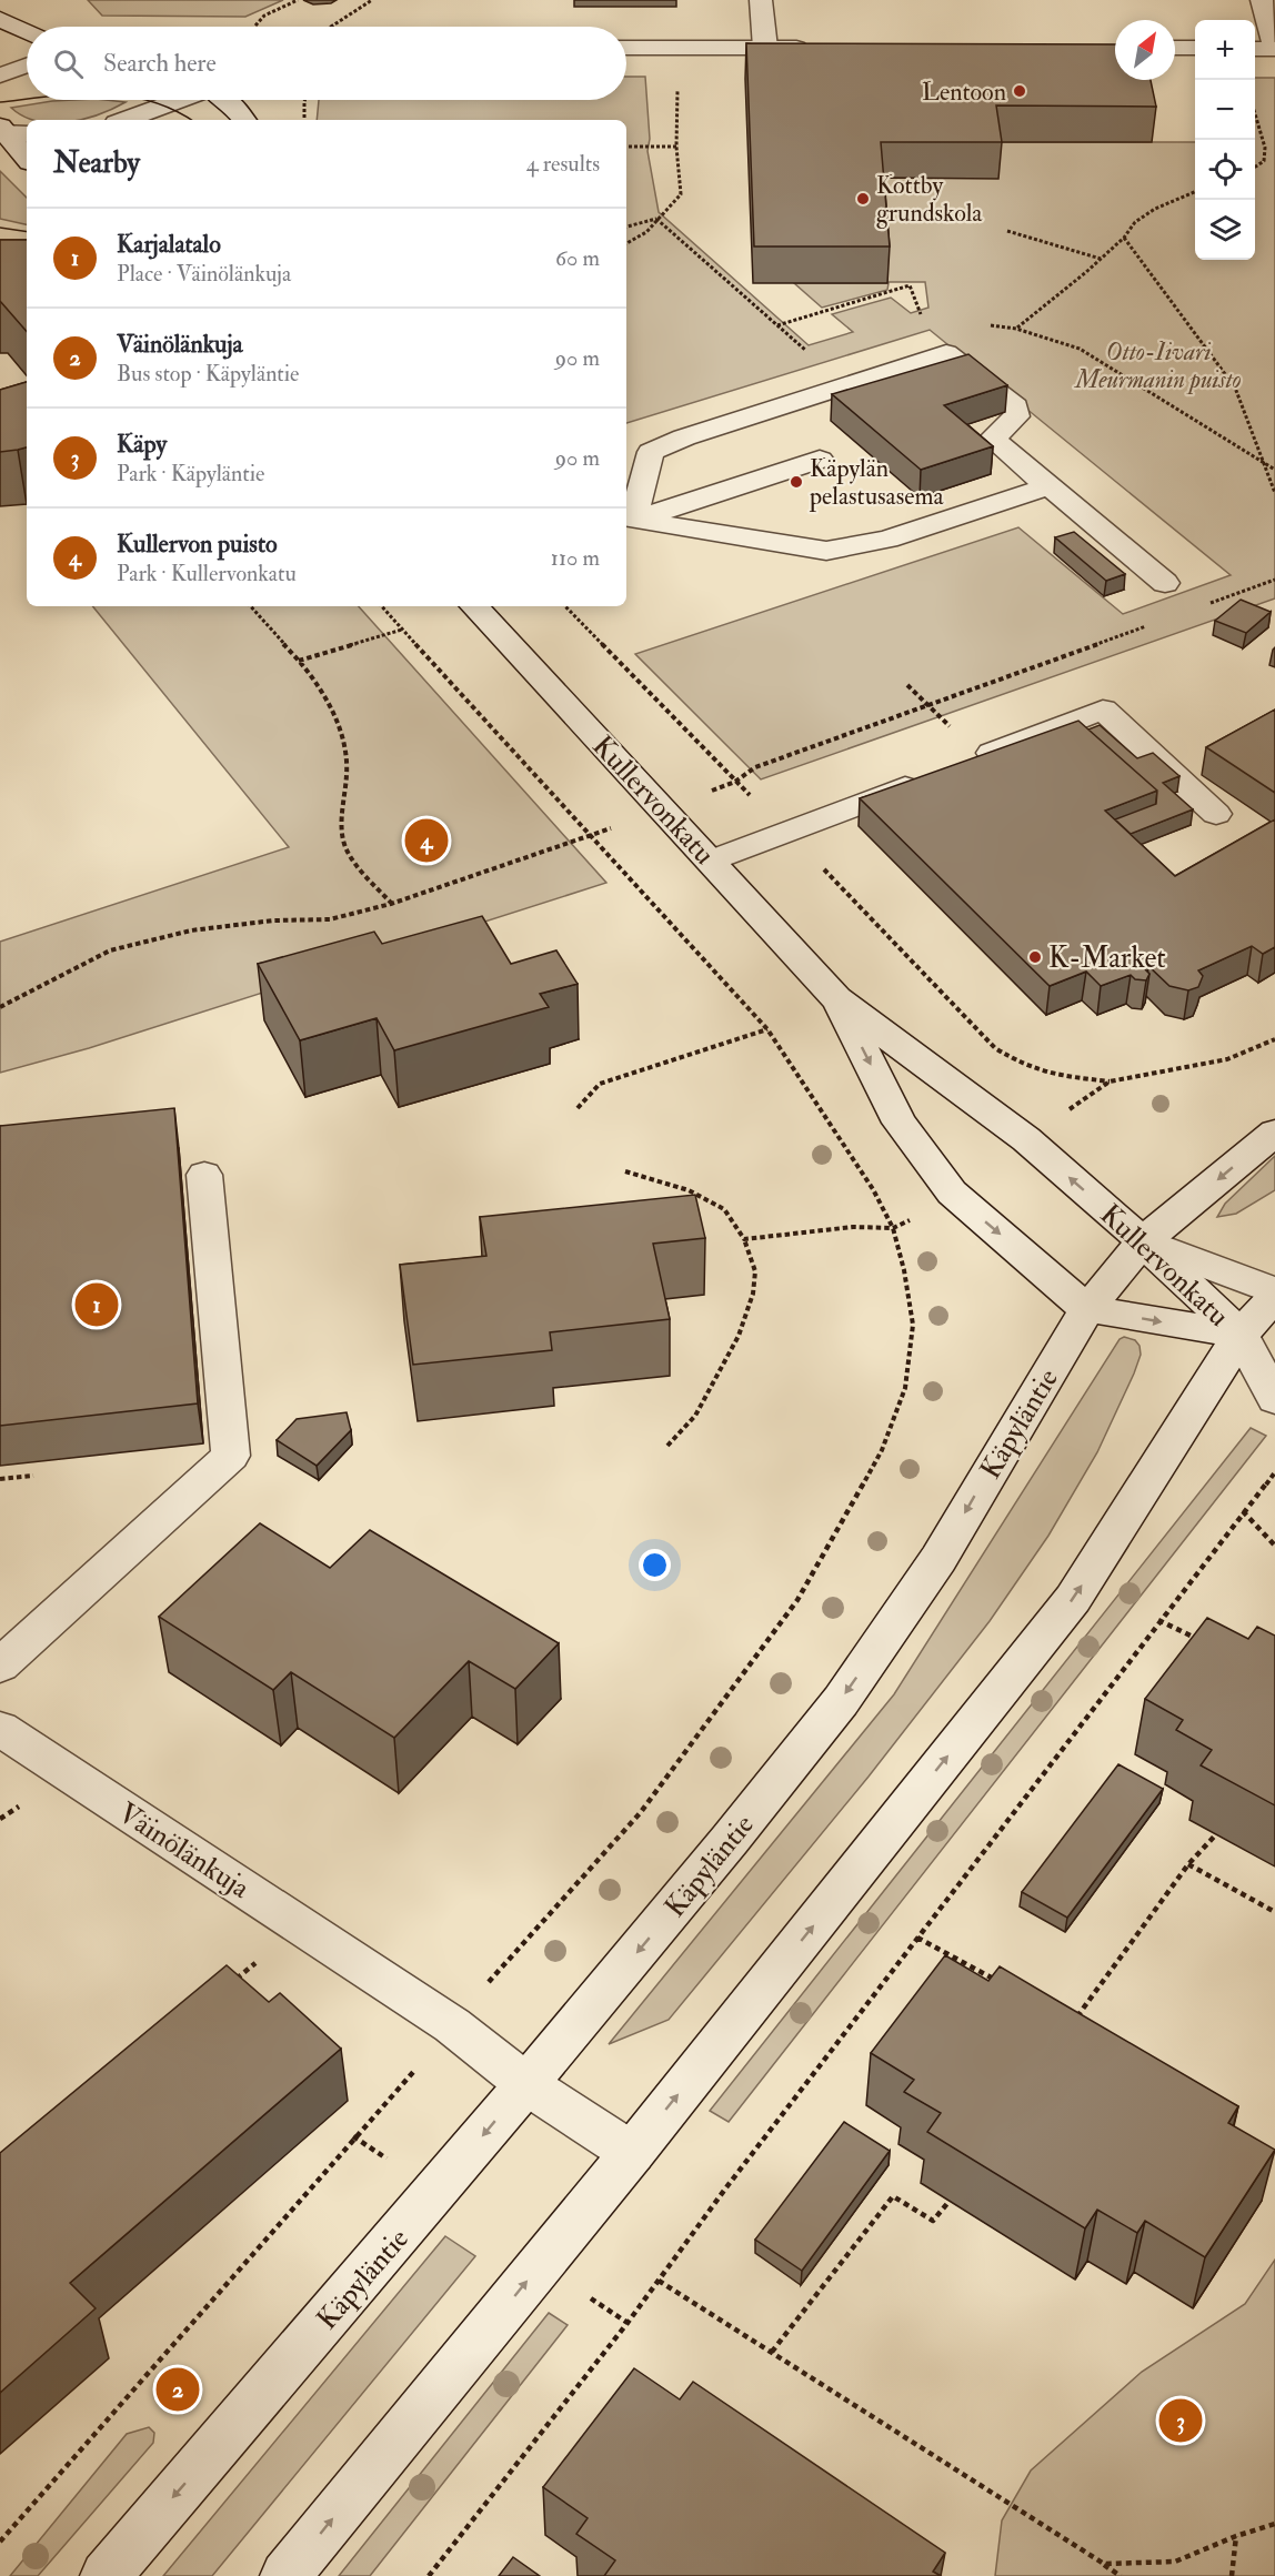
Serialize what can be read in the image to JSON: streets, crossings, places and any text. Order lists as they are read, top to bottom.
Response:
{
  "streets": {
    "main road": ["Kullervonkatu", "Käpyläntie", "Väinölänkuja"]
  },
  "crossings": [
    ["Kullervonkatu", "Käpyläntie"],
    ["Käpyläntie", "Väinölänkuja"]
  ],
  "parks": ["Otto-Iivari Meurmanin puisto"],
  "places": [
    "Lentoon",
    "Kottby grundskola",
    "Käpylän pelastusasema",
    "K-Market"
  ],
  "north": "top right",
  "page": {
    "map_buttons": ["+", "−"],
    "search": "Search here",
    "heading": ["Nearby", "4 results"],
    "list": [
      {
        "mark": "1",
        "name": "Karjalatalo",
        "note": "Place · Väinölänkuja",
        "value": "60 m"
      },
      {
        "mark": "2",
        "name": "Väinölänkuja",
        "note": "Bus stop · Käpyläntie",
        "value": "90 m"
      },
      {
        "mark": "3",
        "name": "Käpy",
        "note": "Park · Käpyläntie",
        "value": "90 m"
      },
      {
        "mark": "4",
        "name": "Kullervon puisto",
        "note": "Park · Kullervonkatu",
        "value": "110 m"
      }
    ],
    "pins": [
      "4",
      "1",
      "2",
      "3"
    ]
  }
}
